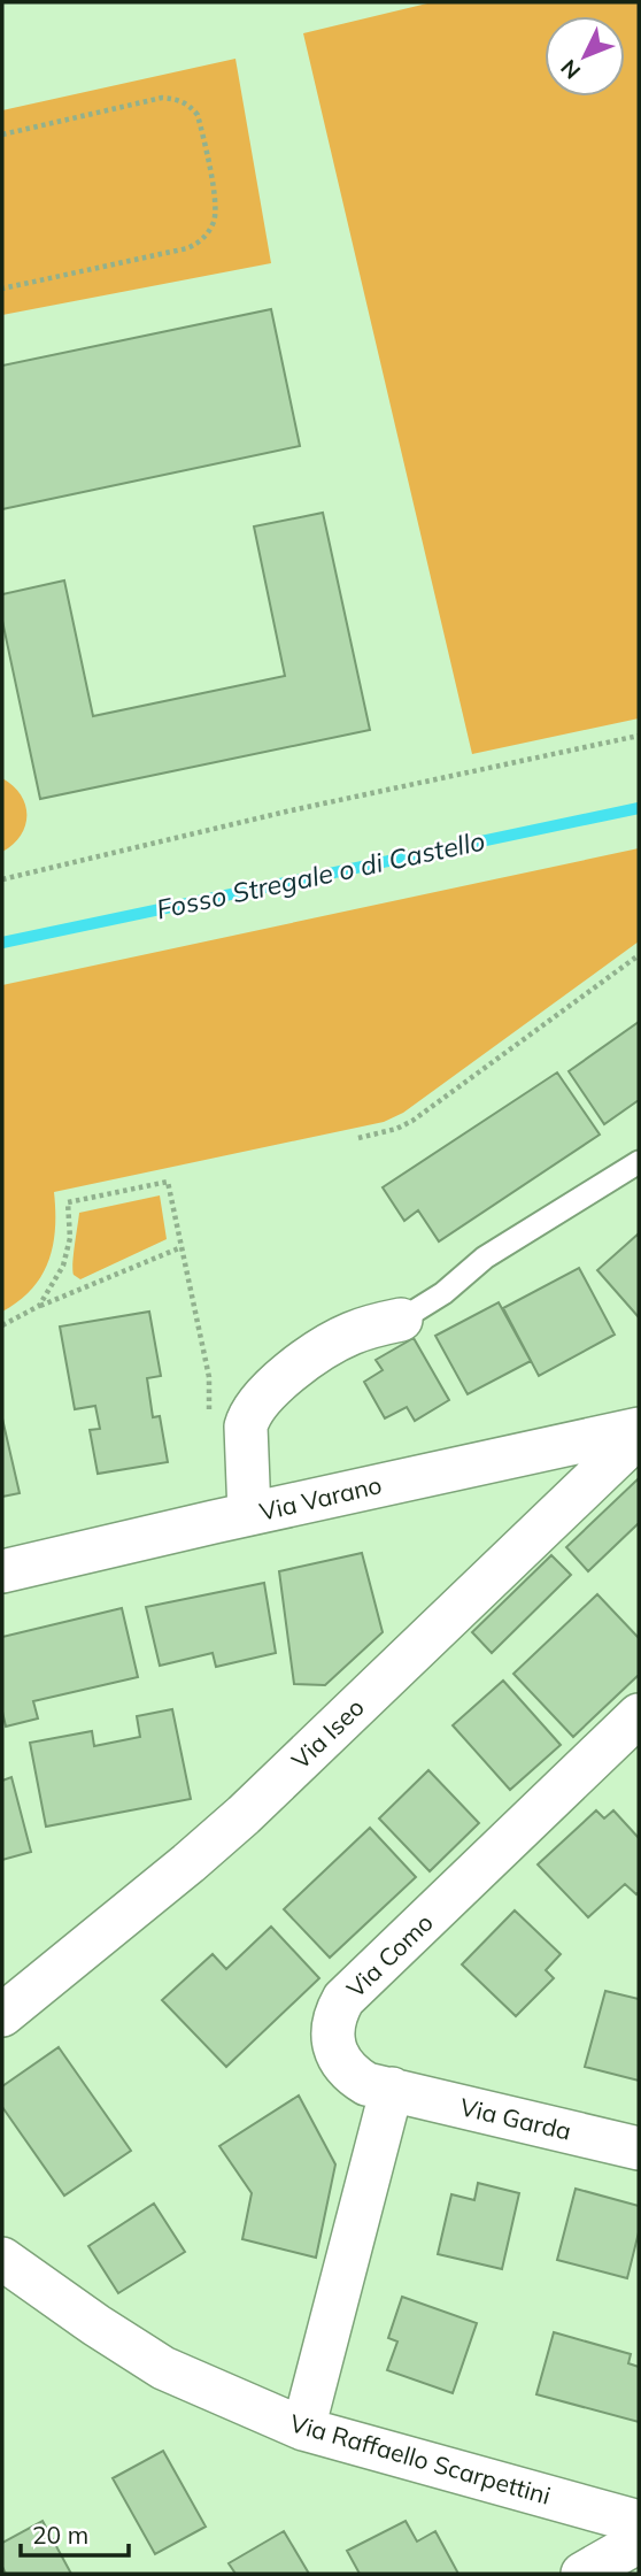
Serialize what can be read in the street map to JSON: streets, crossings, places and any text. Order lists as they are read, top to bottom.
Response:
{
  "streets": {
    "street": [
      "Via Varano",
      "Via Iseo",
      "Via Como",
      "Via Garda",
      "Via Raffaello Scarpettini"
    ]
  },
  "crossings": [
    ["Via Como", "Via Garda"]
  ],
  "water": ["Fosso Stregale o di Castello"],
  "scale_bar": "20 m",
  "north": "bottom left"
}
